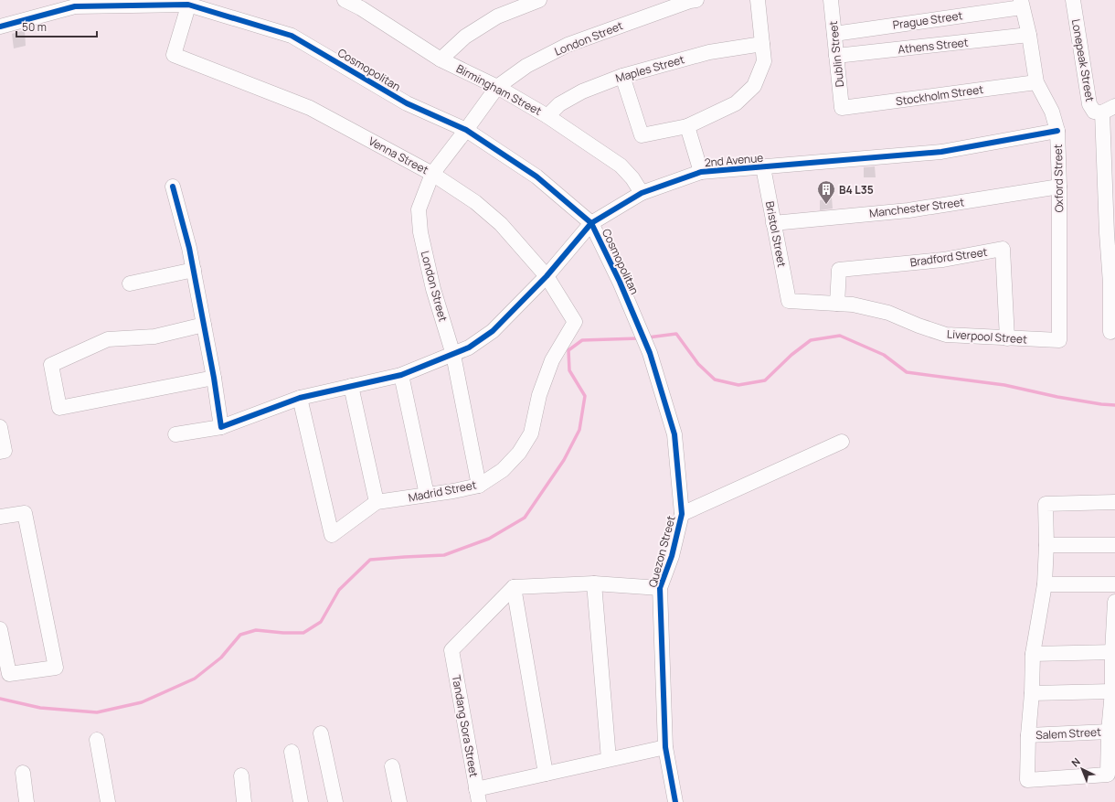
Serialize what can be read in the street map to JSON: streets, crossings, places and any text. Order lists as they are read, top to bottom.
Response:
{
  "streets": {
    "street": [
      "Prague Street",
      "London Street",
      "Athens Street",
      "Dublin Street",
      "Lonepeak Street",
      "Maples Street",
      "Cosmopolitan",
      "Birmingham Street",
      "Stockholm Street",
      "Venna Street",
      "2nd Avenue",
      "Oxford Street",
      "Manchester Street",
      "Bristol Street",
      "Bradford Street",
      "Liverpool Street",
      "Madrid Street",
      "Quezon Street",
      "Tandang Sora Street",
      "Salem Street"
    ]
  },
  "crossings": [
    ["Prague Street", "Dublin Street"],
    ["Prague Street", "Oxford Street"],
    ["London Street", "Cosmopolitan"],
    ["London Street", "Birmingham Street"],
    ["London Street", "Venna Street"],
    ["London Street", "2nd Avenue"],
    ["London Street", "Madrid Street"],
    ["Athens Street", "Dublin Street"],
    ["Athens Street", "Oxford Street"],
    ["Dublin Street", "Stockholm Street"],
    ["Maples Street", "Birmingham Street"],
    ["Cosmopolitan", "Venna Street"],
    ["Cosmopolitan", "2nd Avenue"],
    ["Cosmopolitan", "Quezon Street"],
    ["Birmingham Street", "2nd Avenue"],
    ["Stockholm Street", "Oxford Street"],
    ["Venna Street", "2nd Avenue"],
    ["Venna Street", "Madrid Street"],
    ["2nd Avenue", "Oxford Street"],
    ["2nd Avenue", "Bristol Street"],
    ["2nd Avenue", "Madrid Street"],
    ["Oxford Street", "Manchester Street"],
    ["Oxford Street", "Liverpool Street"],
    ["Manchester Street", "Bristol Street"],
    ["Bristol Street", "Liverpool Street"],
    ["Bradford Street", "Liverpool Street"]
  ],
  "places": {
    "building": ["B4 L35"]
  },
  "scale_bar": "50 m",
  "north": "top left"
}
